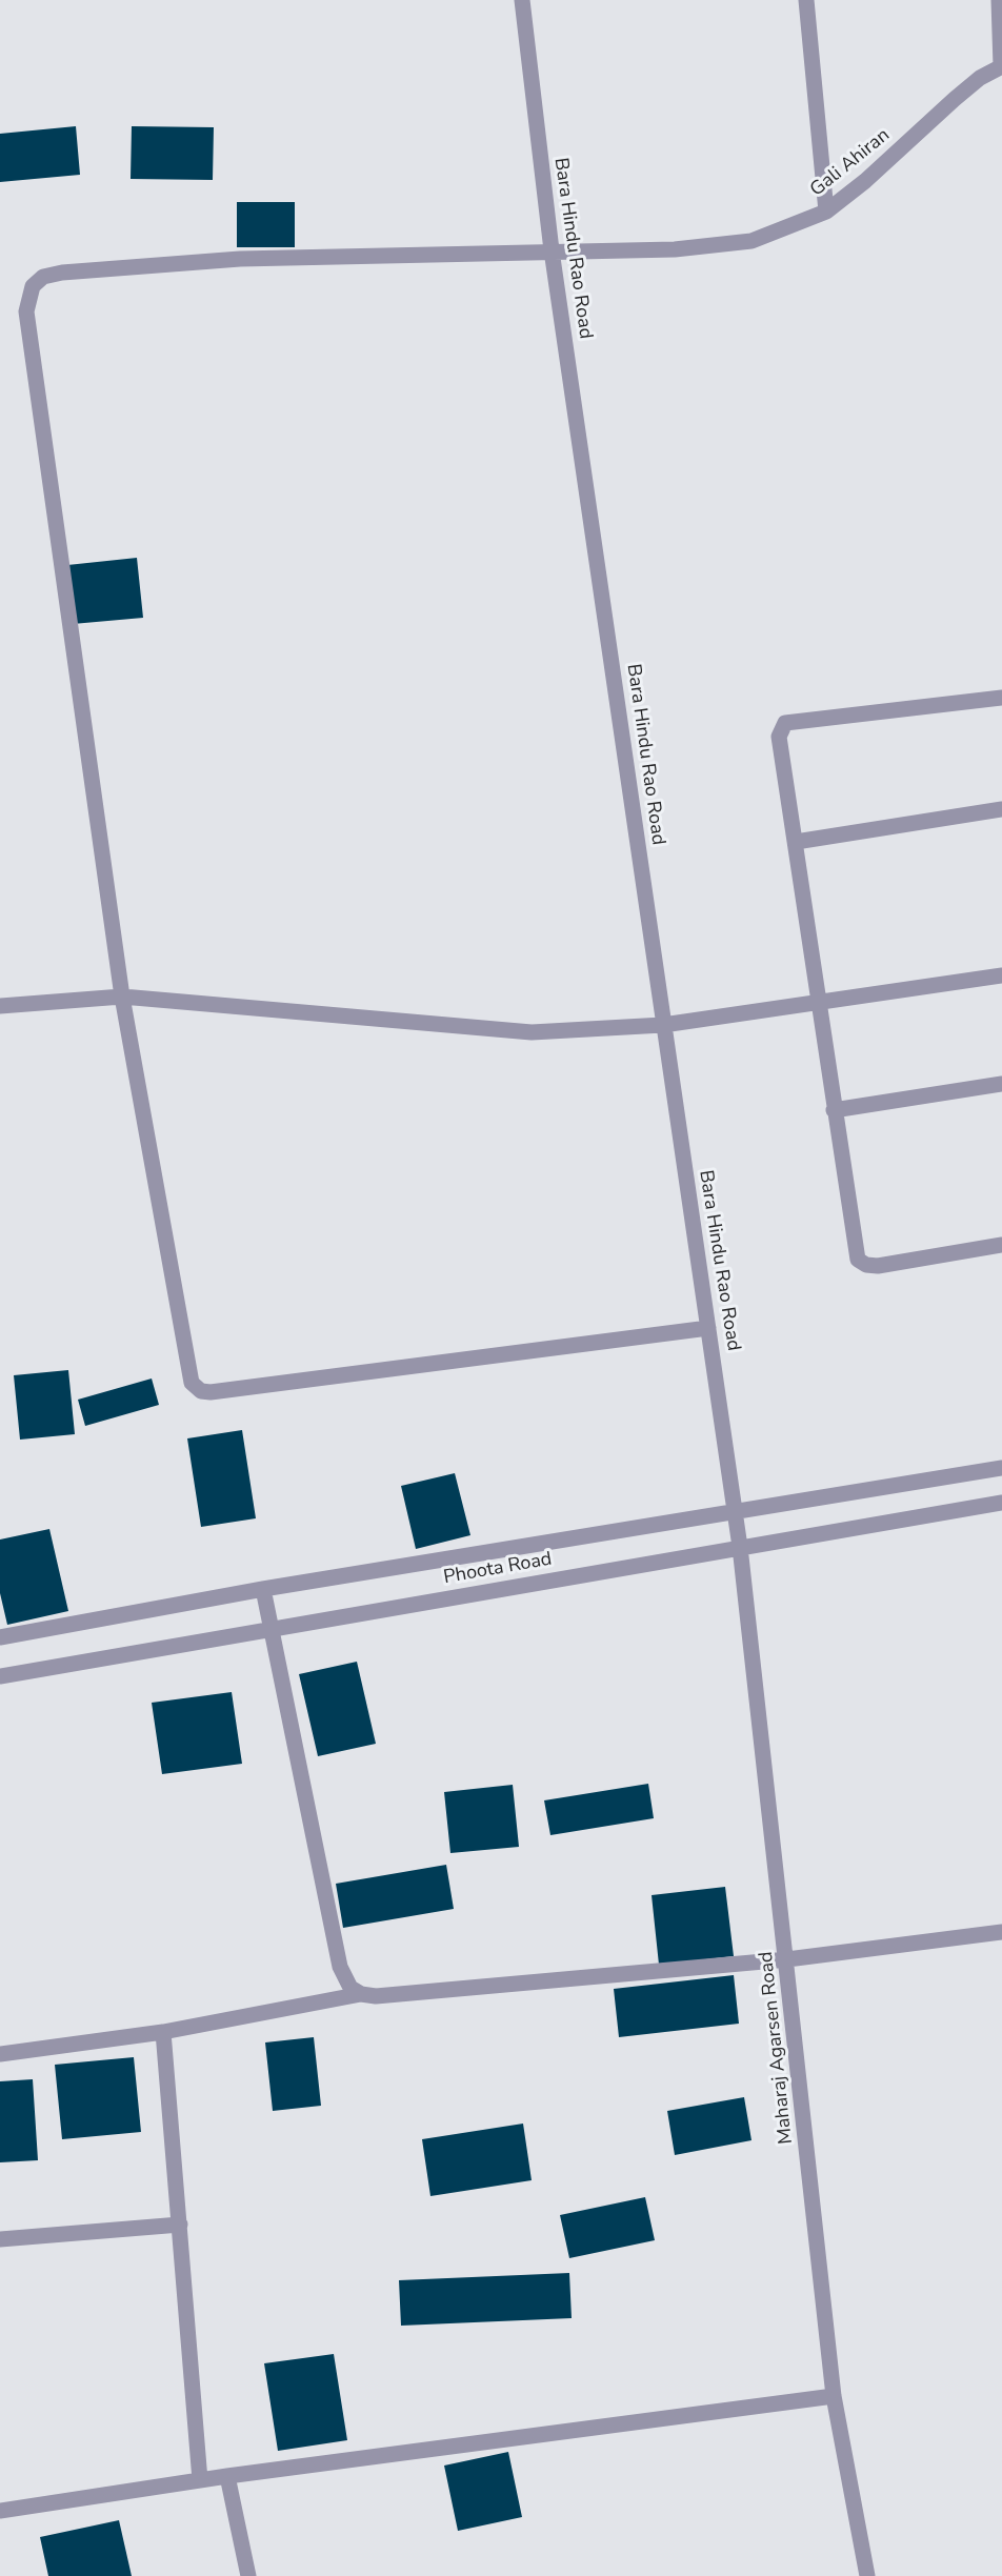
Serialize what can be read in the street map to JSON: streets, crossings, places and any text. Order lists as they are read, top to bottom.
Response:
{
  "streets": {
    "street": [
      "Gali Ahiran",
      "Bara Hindu Rao Road",
      "Phoota Road",
      "Maharaj Agarsen Road"
    ]
  },
  "crossings": [
    ["Gali Ahiran", "Bara Hindu Rao Road"],
    ["Bara Hindu Rao Road", "Phoota Road"],
    ["Bara Hindu Rao Road", "Maharaj Agarsen Road"],
    ["Phoota Road", "Maharaj Agarsen Road"]
  ]
}
